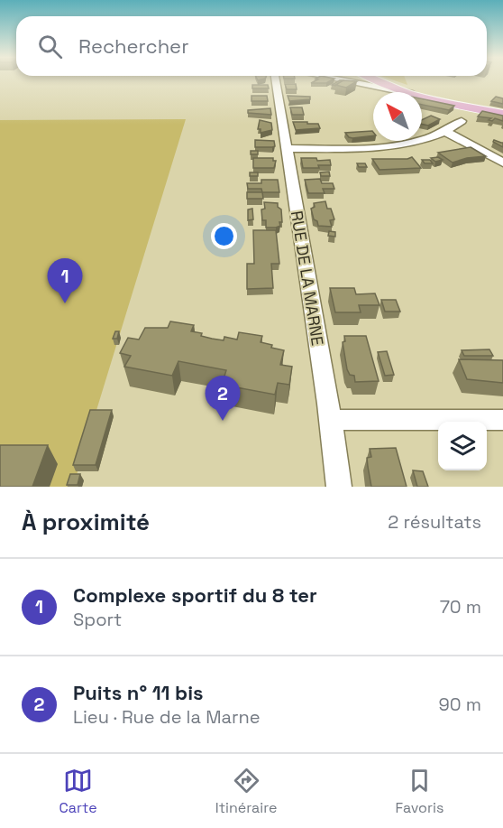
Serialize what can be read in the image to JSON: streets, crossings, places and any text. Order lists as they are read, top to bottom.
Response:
{
  "streets": {
    "street": ["RUE DE LA MARNE"]
  },
  "north": "top left",
  "page": {
    "search": "Rechercher",
    "pins": ["1", "2"],
    "heading": ["À proximité", "2 résultats"],
    "list": [
      {
        "mark": "1",
        "name": "Complexe sportif du 8 ter",
        "note": "Sport",
        "value": "70 m"
      },
      {
        "mark": "2",
        "name": "Puits n° 11 bis",
        "note": "Lieu · Rue de la Marne",
        "value": "90 m"
      }
    ],
    "nav": ["Carte", "Itinéraire", "Favoris"]
  }
}
